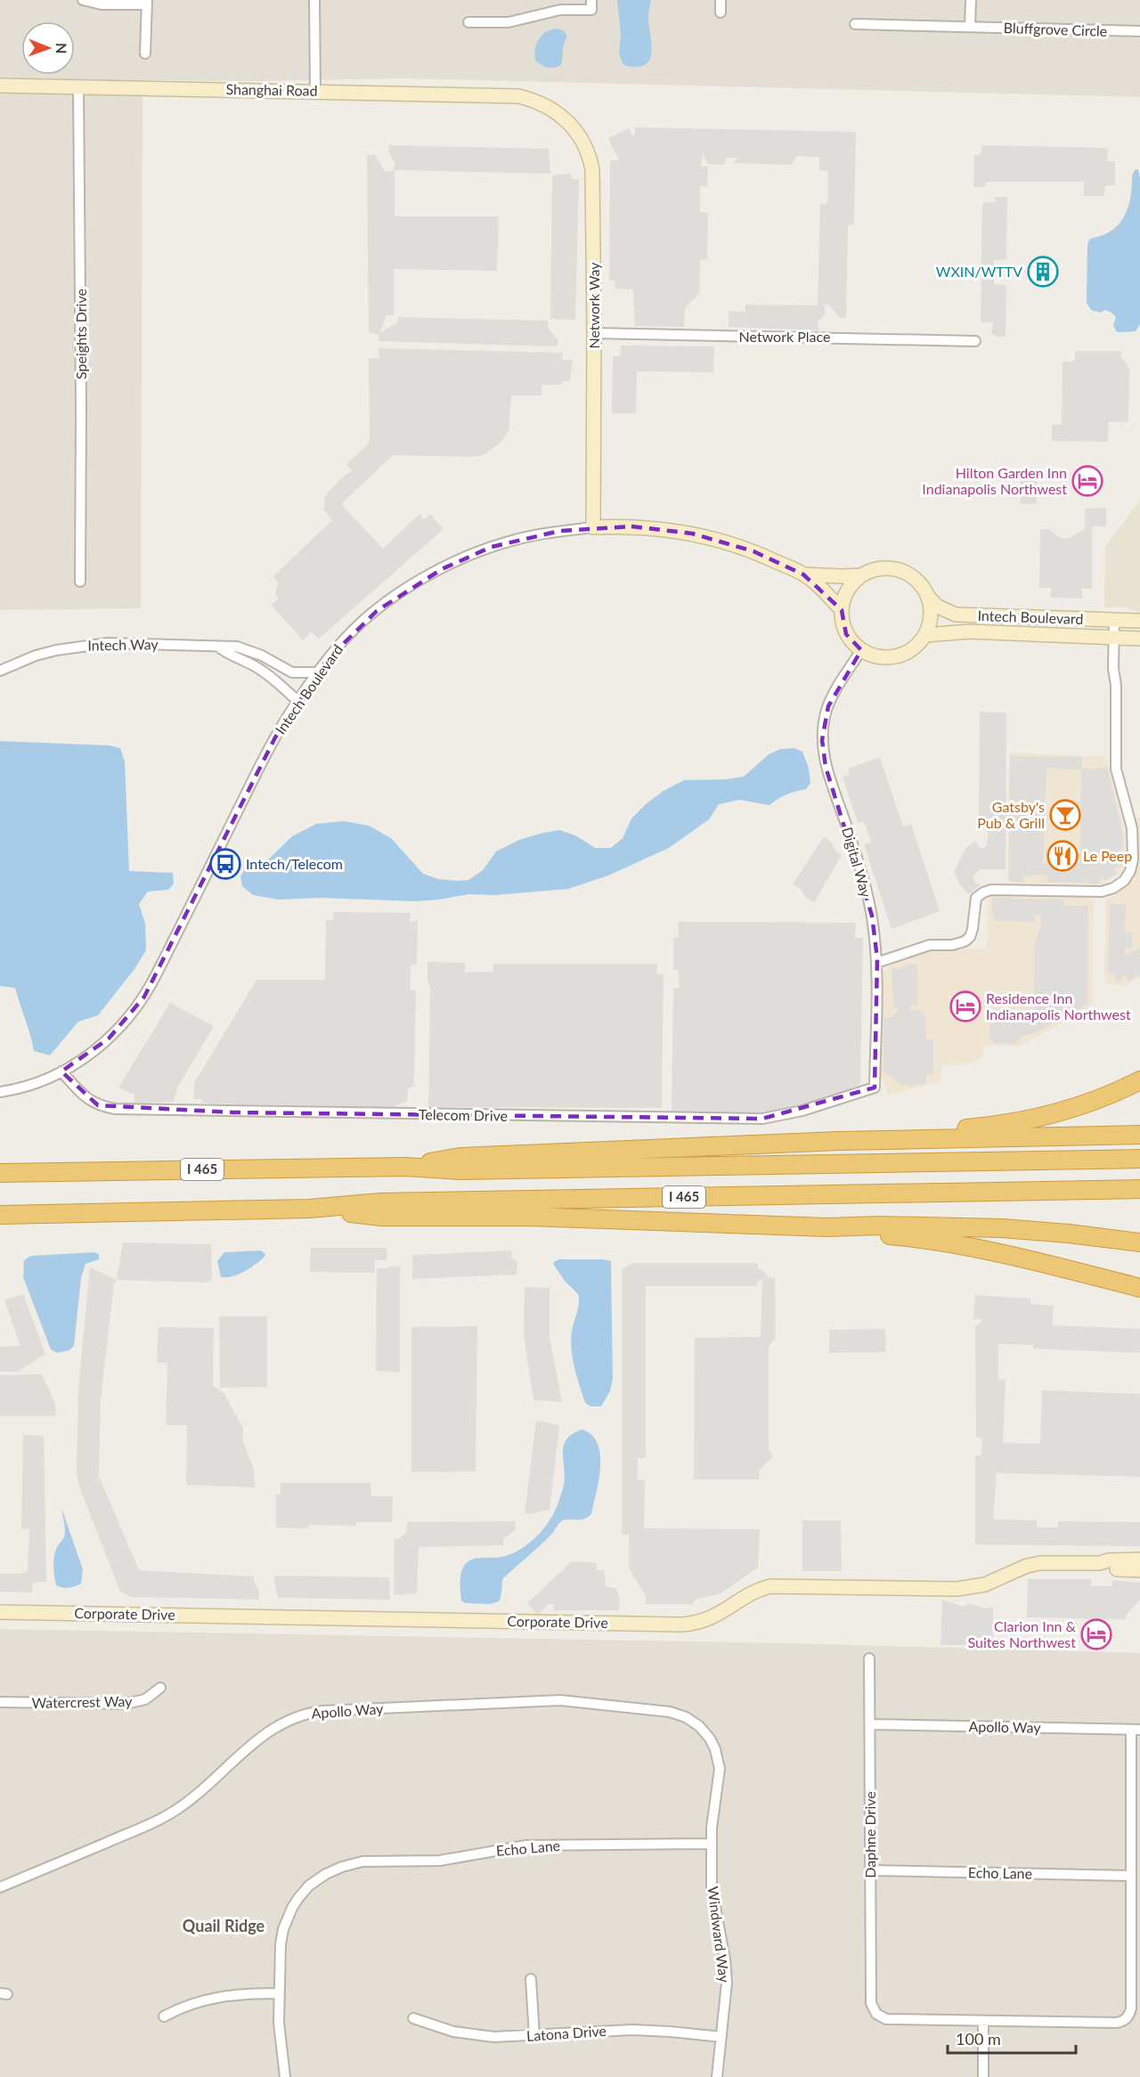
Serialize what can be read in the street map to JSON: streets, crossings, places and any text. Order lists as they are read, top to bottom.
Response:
{
  "streets": {
    "highway": ["I 465"],
    "street": [
      "Bluffgrove Circle",
      "Shanghai Road",
      "Network Way",
      "Speights Drive",
      "Network Place",
      "Intech Boulevard",
      "Intech Way",
      "Digital Way",
      "Telecom Drive",
      "Corporate Drive",
      "Watercrest Way",
      "Apollo Way",
      "Daphne Drive",
      "Echo Lane",
      "Windward Way",
      "Latona Drive"
    ]
  },
  "crossings": [
    ["Shanghai Road", "Network Way"],
    ["Shanghai Road", "Speights Drive"],
    ["Network Way", "Network Place"],
    ["Network Way", "Intech Boulevard"],
    ["Intech Boulevard", "Intech Way"],
    ["Intech Boulevard", "Digital Way"],
    ["Intech Boulevard", "Telecom Drive"],
    ["Digital Way", "Telecom Drive"],
    ["Apollo Way", "Daphne Drive"],
    ["Apollo Way", "Windward Way"],
    ["Daphne Drive", "Echo Lane"],
    ["Echo Lane", "Windward Way"],
    ["Windward Way", "Latona Drive"]
  ],
  "districts": ["Quail Ridge"],
  "places": {
    "building": ["WXIN/WTTV"],
    "hotel": ["Hilton Garden Inn Indianapolis Northwest", "Residence Inn Indianapolis Northwest", "Clarion Inn & Suites Northwest"],
    "bar": ["Gatsby's Pub & Grill"],
    "restaurant": ["Le Peep"],
    "bus stop": ["Intech/Telecom"]
  },
  "scale_bar": "100 m",
  "north": "right"
}
